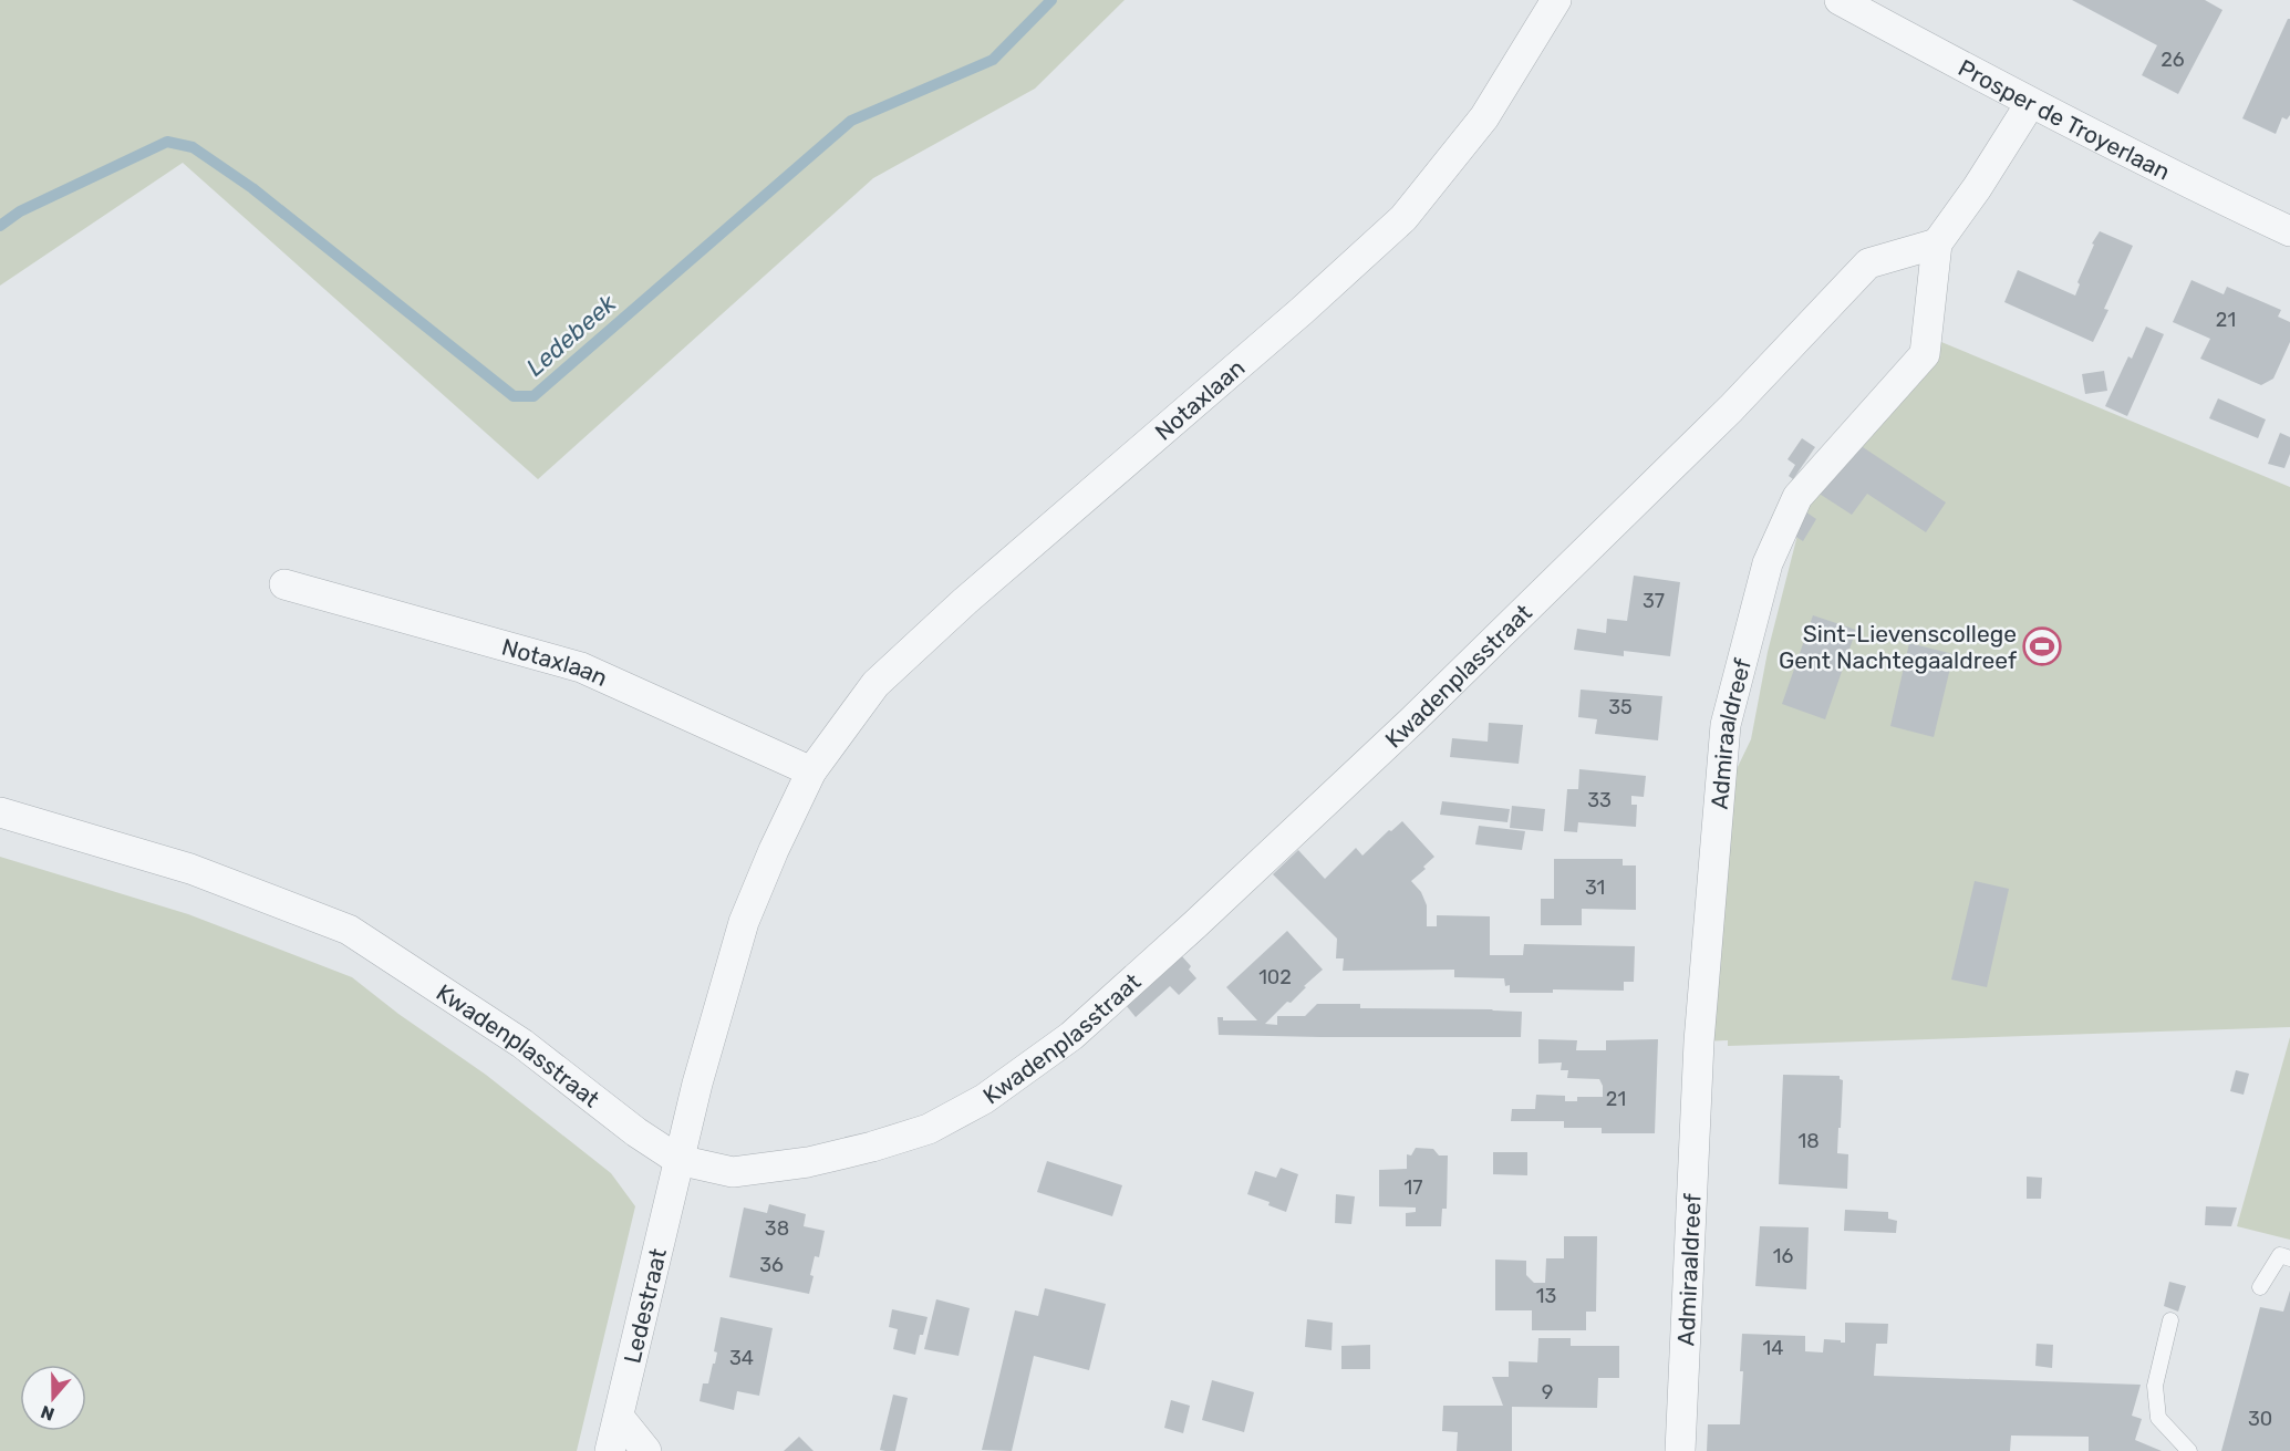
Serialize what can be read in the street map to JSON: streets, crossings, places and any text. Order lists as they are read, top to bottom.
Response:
{
  "streets": {
    "street": [
      "Prosper de Troyerlaan",
      "Notaxlaan",
      "Kwadenplasstraat",
      "Admiraaldreef",
      "Ledestraat"
    ]
  },
  "crossings": [
    ["Prosper de Troyerlaan", "Admiraaldreef"],
    ["Notaxlaan", "Kwadenplasstraat"],
    ["Notaxlaan", "Ledestraat"],
    ["Kwadenplasstraat", "Admiraaldreef"],
    ["Kwadenplasstraat", "Ledestraat"]
  ],
  "water": ["Ledebeek"],
  "places": {
    "sports": ["Sint-Lievenscollege Gent Nachtegaaldreef"]
  },
  "house_numbers": [
    "26",
    "21",
    "37",
    "35",
    "33",
    "31",
    "102",
    "21",
    "18",
    "17",
    "38",
    "16",
    "36",
    "13",
    "14",
    "34",
    "9",
    "30"
  ],
  "north": "bottom"
}
